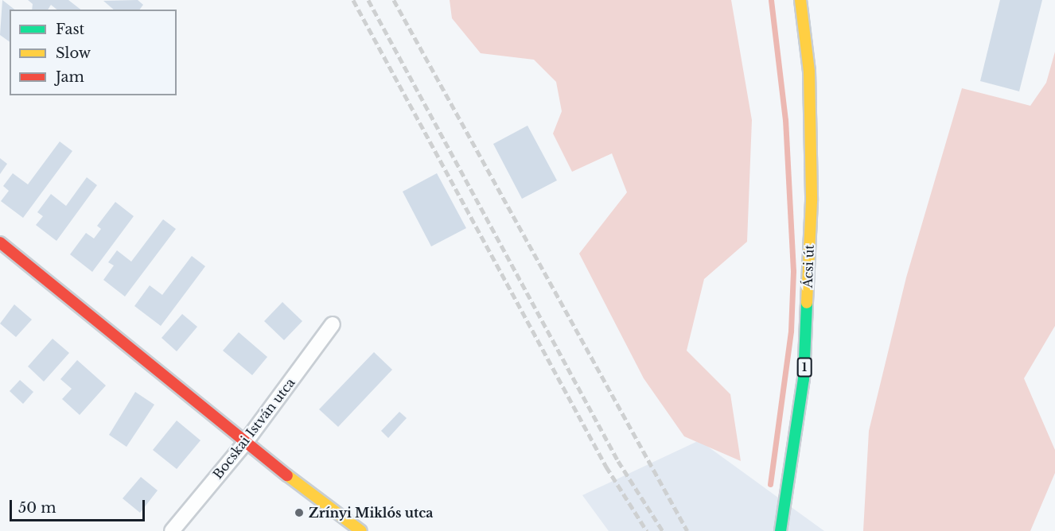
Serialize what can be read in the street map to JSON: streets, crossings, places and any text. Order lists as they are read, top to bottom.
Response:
{
  "streets": {
    "main road": ["Ácsi út", "1"],
    "street": ["Bocskai István utca"]
  },
  "places": ["Zrínyi Miklós utca"],
  "legend": ["Fast", "Slow", "Jam"],
  "scale_bar": "50 m"
}
